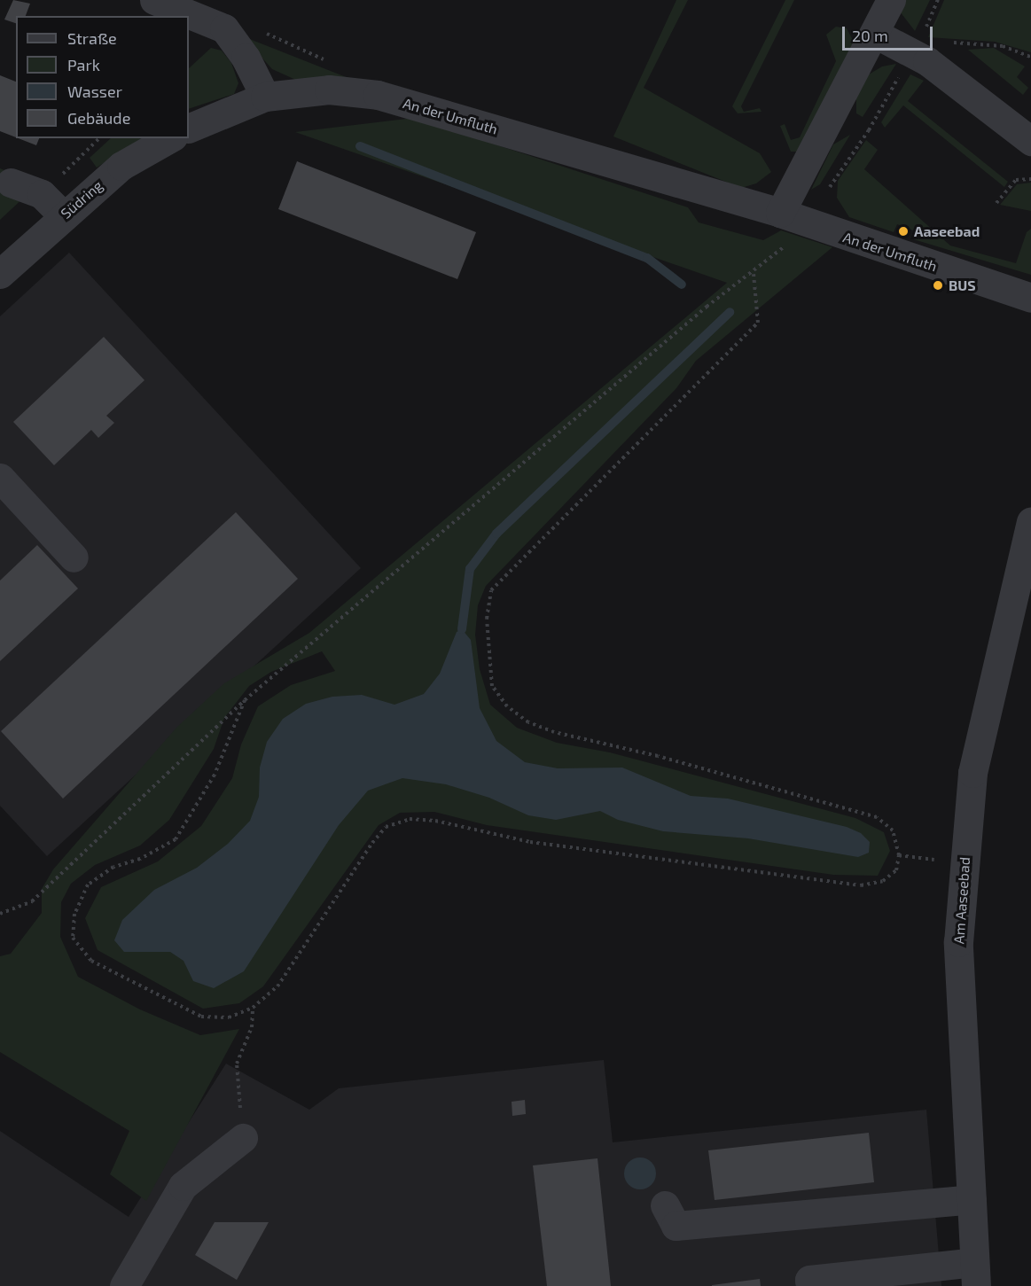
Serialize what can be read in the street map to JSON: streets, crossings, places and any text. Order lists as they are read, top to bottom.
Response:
{
  "streets": {
    "street": ["An der Umfluth", "Südring", "Am Aaseebad"]
  },
  "places": ["Aaseebad", "BUS"],
  "legend": [
    "Straße",
    "Park",
    "Wasser",
    "Gebäude"
  ],
  "scale_bar": "20 m"
}
